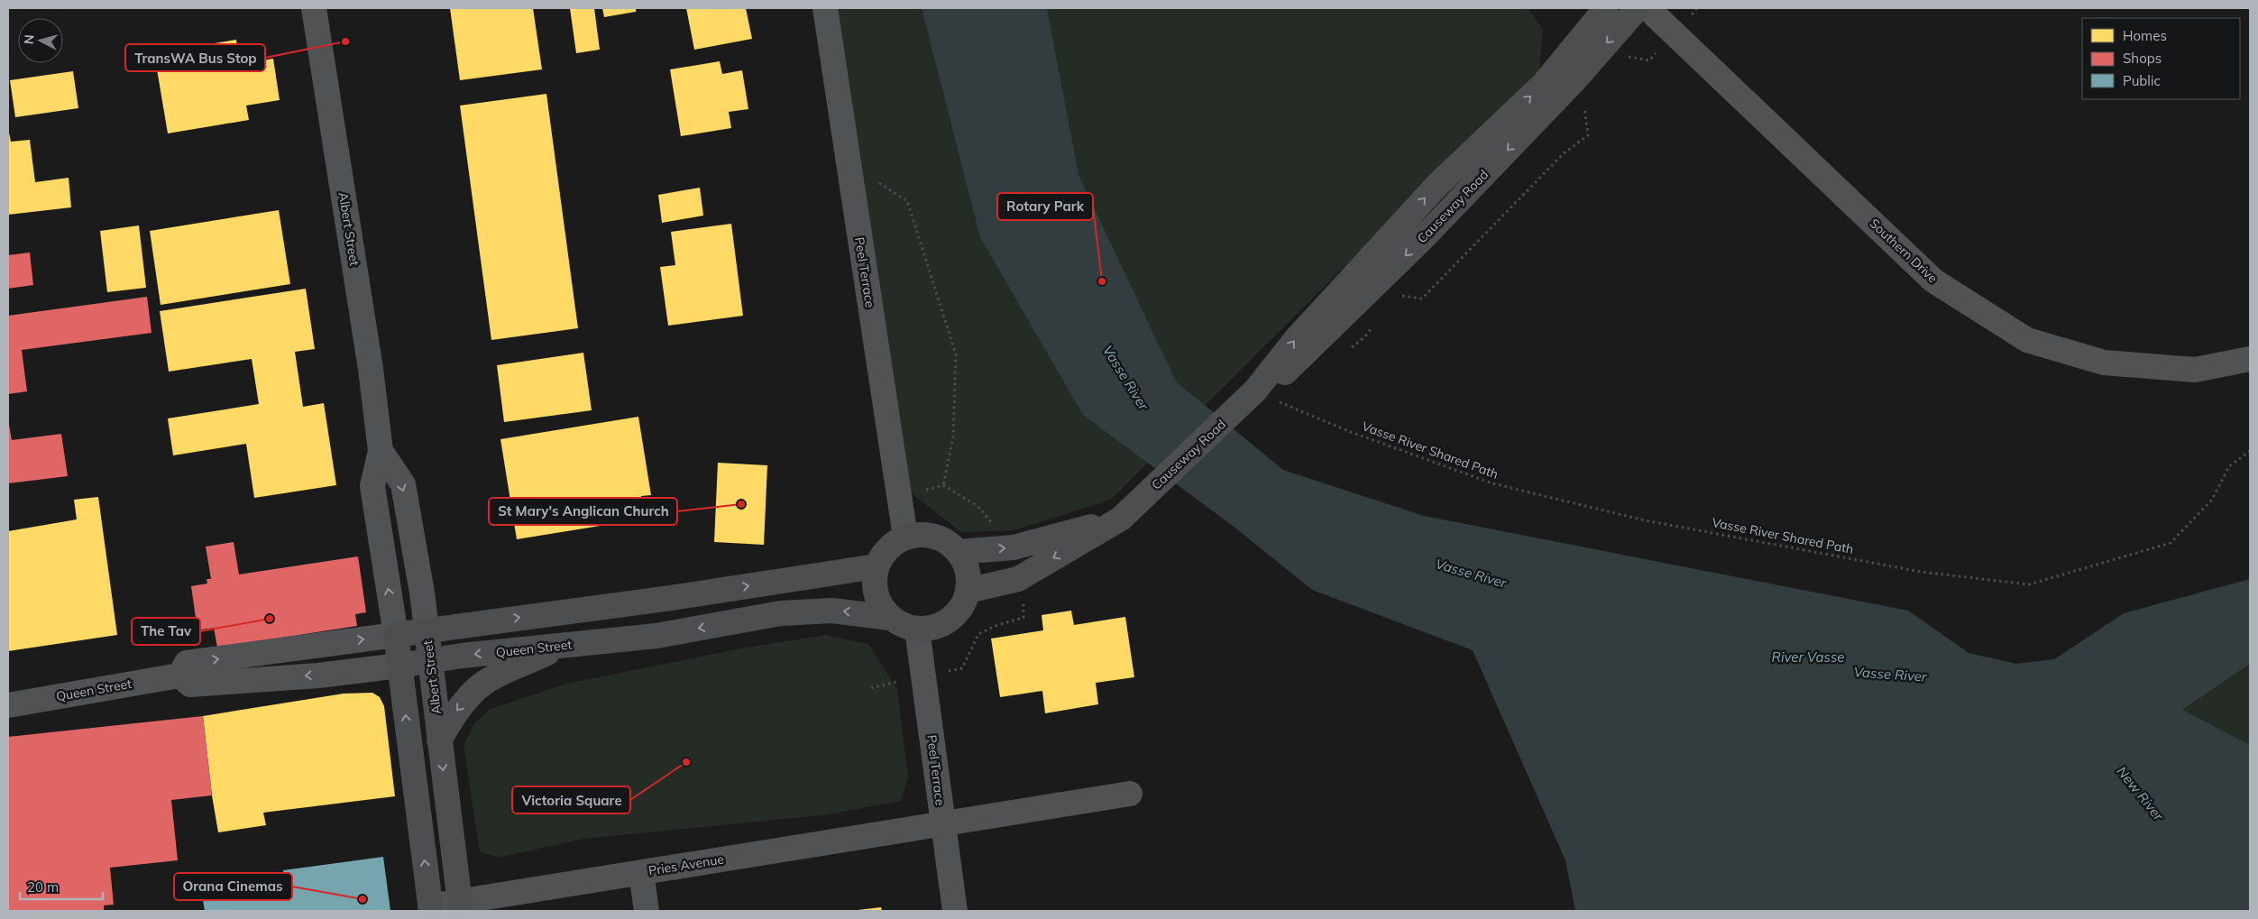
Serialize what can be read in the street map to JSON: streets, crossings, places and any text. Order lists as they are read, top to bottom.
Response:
{
  "streets": {
    "main road": ["Causeway Road", "Albert Street", "Queen Street"],
    "street": ["Southern Drive", "Peel Terrace", "Pries Avenue"],
    "path": ["Vasse River Shared Path"]
  },
  "crossings": [
    ["Causeway Road", "Peel Terrace"],
    ["Causeway Road", "Queen Street"],
    ["Albert Street", "Queen Street"],
    ["Albert Street", "Pries Avenue"],
    ["Peel Terrace", "Queen Street"],
    ["Peel Terrace", "Pries Avenue"]
  ],
  "water": ["Vasse River", "River Vasse", "New River"],
  "places": [
    "TransWA Bus Stop",
    "Rotary Park",
    "St Mary's Anglican Church",
    "The Tav",
    "Victoria Square",
    "Orana Cinemas"
  ],
  "legend": ["Homes", "Shops", "Public"],
  "scale_bar": "20 m",
  "north": "left"
}
